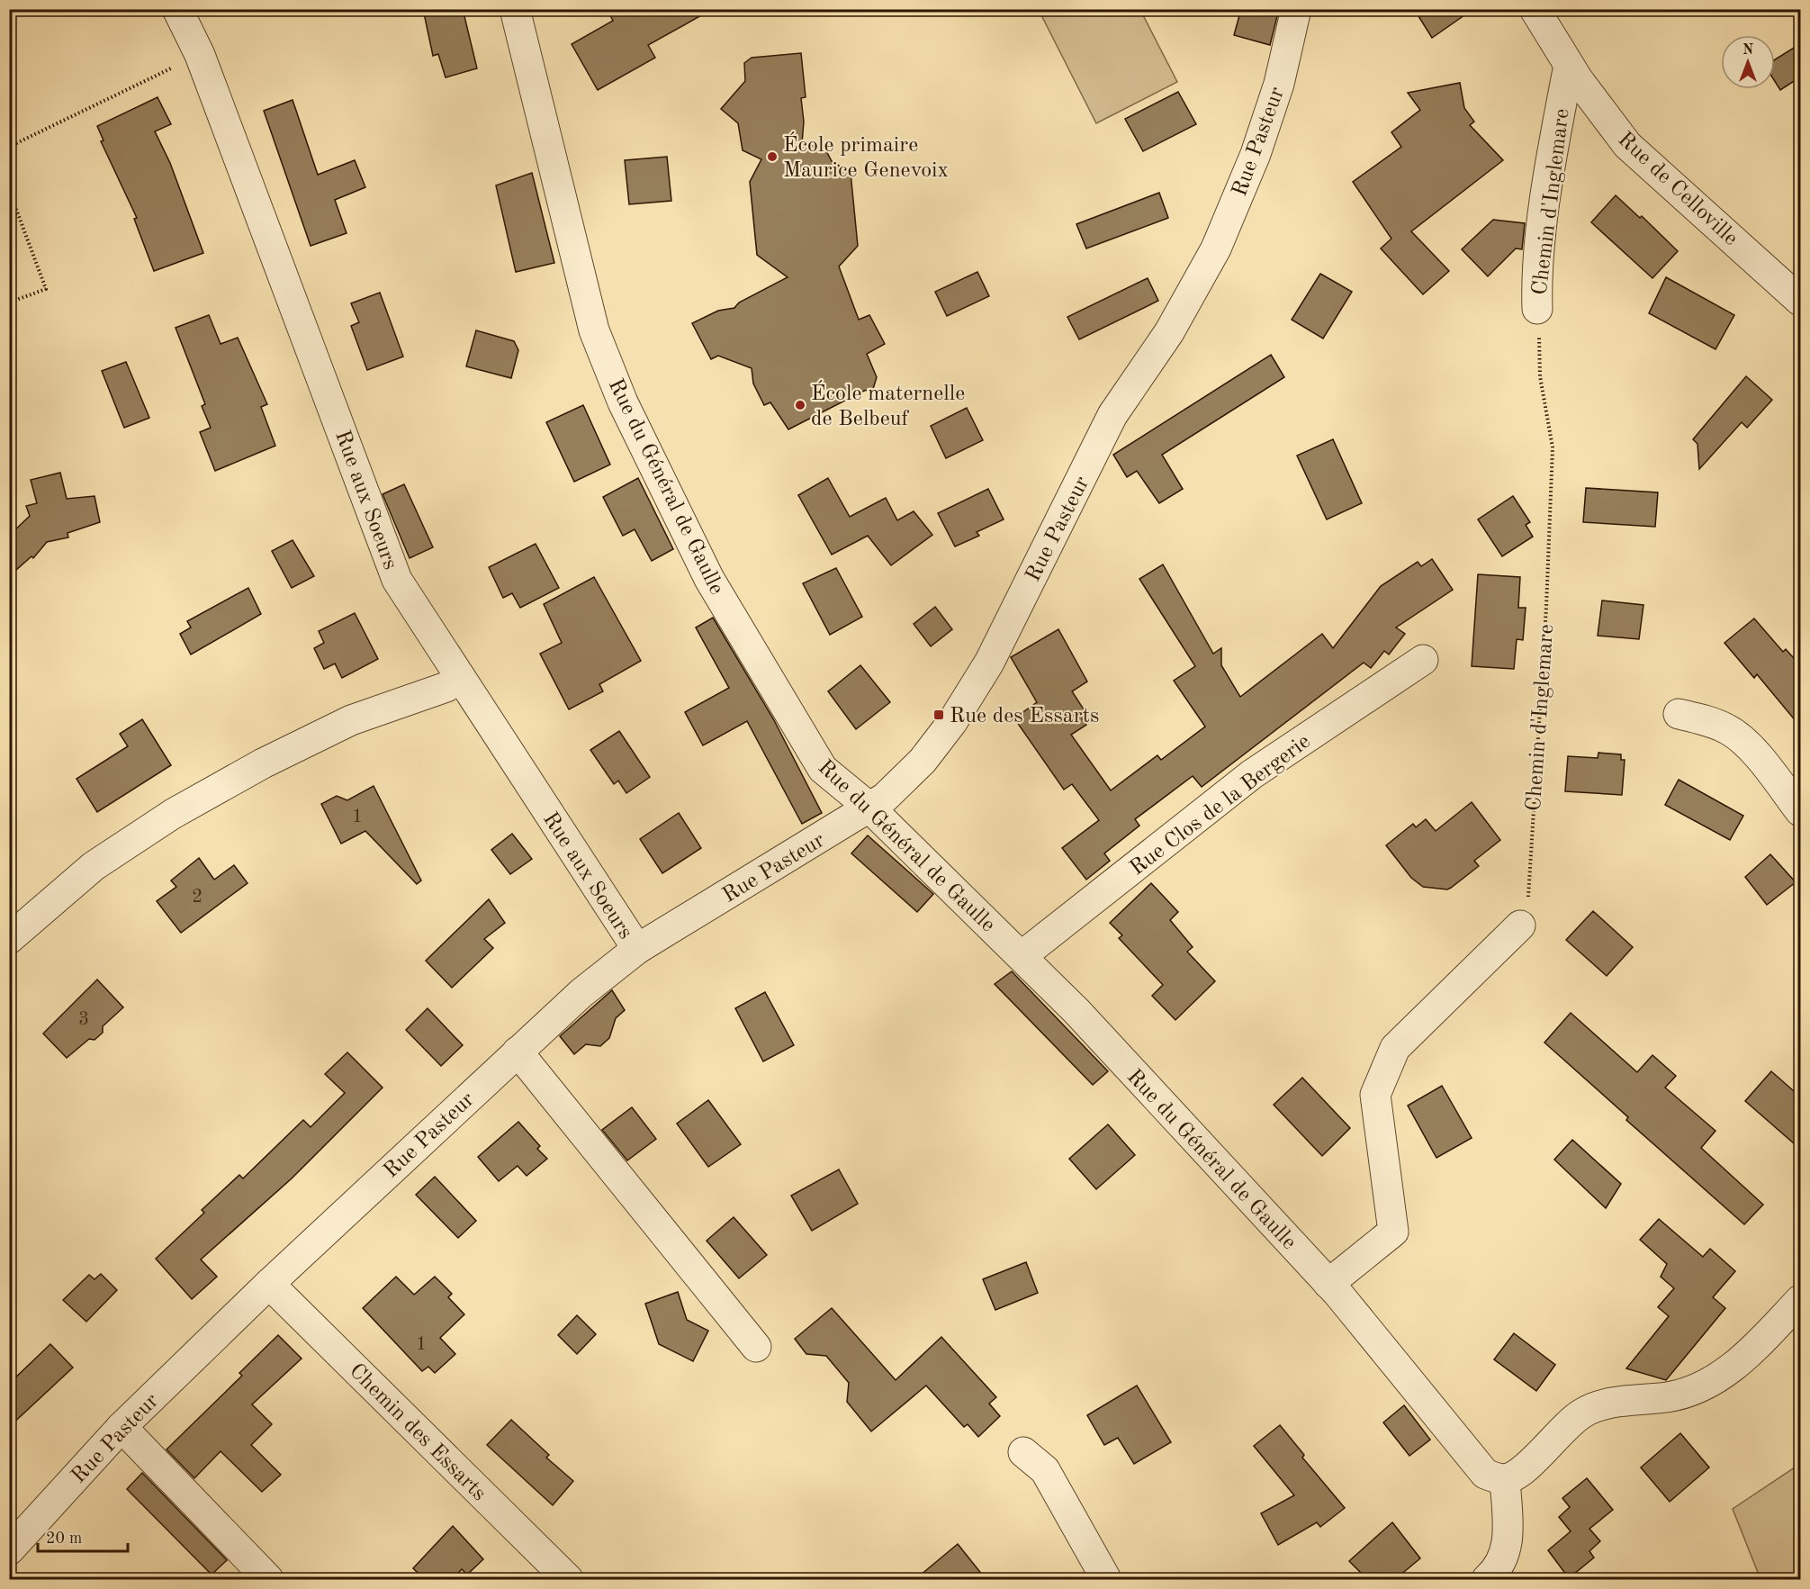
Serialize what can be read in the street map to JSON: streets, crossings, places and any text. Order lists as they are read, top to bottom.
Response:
{
  "streets": {
    "street": [
      "Rue Pasteur",
      "Rue de Celloville",
      "Chemin d'Inglemare",
      "Rue du Général de Gaulle",
      "Rue aux Soeurs",
      "Rue Clos de la Bergerie",
      "Chemin des Essarts"
    ]
  },
  "crossings": [
    ["Rue Pasteur", "Rue du Général de Gaulle"],
    ["Rue Pasteur", "Rue aux Soeurs"],
    ["Rue Pasteur", "Chemin des Essarts"],
    ["Rue de Celloville", "Chemin d'Inglemare"],
    ["Rue du Général de Gaulle", "Rue Clos de la Bergerie"]
  ],
  "places": {
    "other": ["École primaire Maurice Genevoix", "École maternelle de Belbeuf"],
    "transit": ["Rue des Essarts"]
  },
  "house_numbers": [
    "1",
    "2",
    "3",
    "1"
  ],
  "scale_bar": "20 m",
  "north": "top"
}
